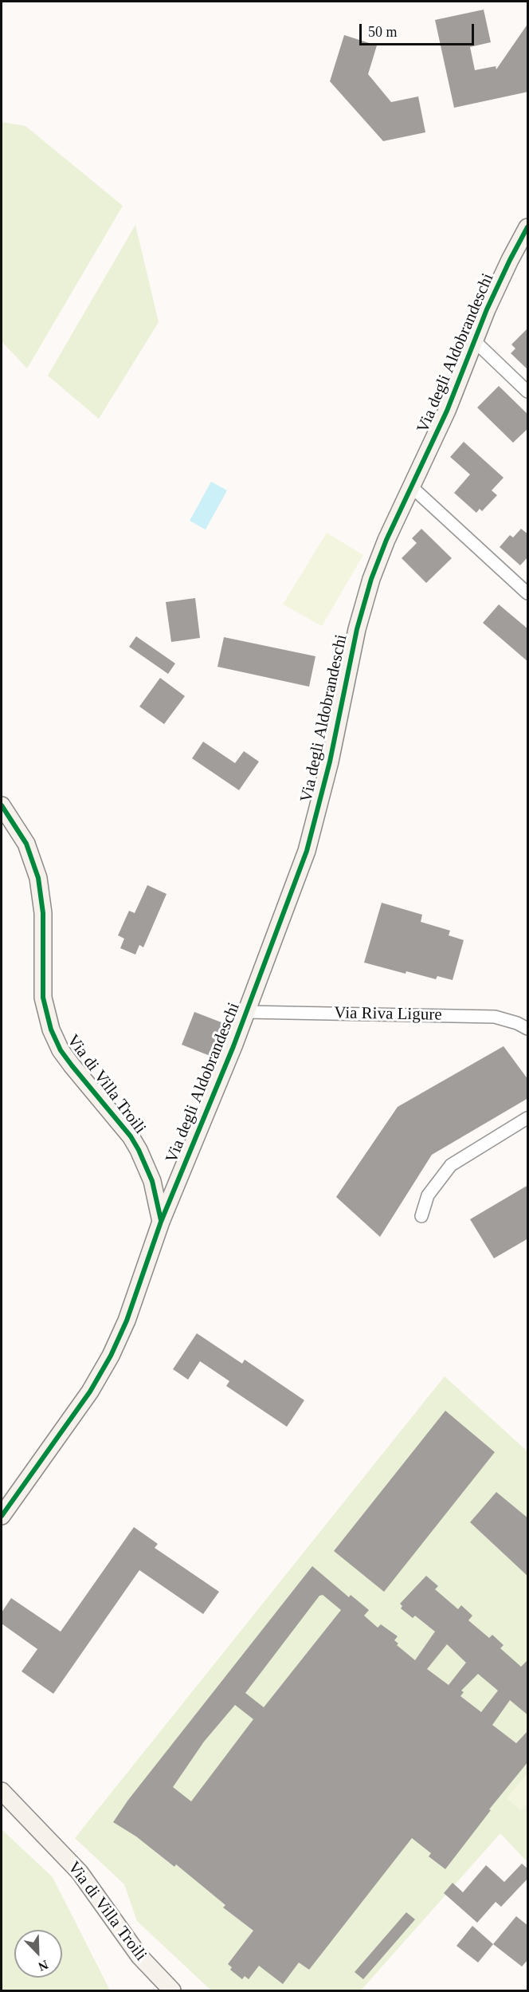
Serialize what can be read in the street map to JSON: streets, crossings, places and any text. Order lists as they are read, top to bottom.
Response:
{
  "streets": {
    "street": ["Via degli Aldobrandeschi", "Via Riva Ligure", "Via di Villa Troili"]
  },
  "crossings": [
    ["Via degli Aldobrandeschi", "Via Riva Ligure"],
    ["Via degli Aldobrandeschi", "Via di Villa Troili"]
  ],
  "scale_bar": "50 m",
  "north": "bottom right"
}
